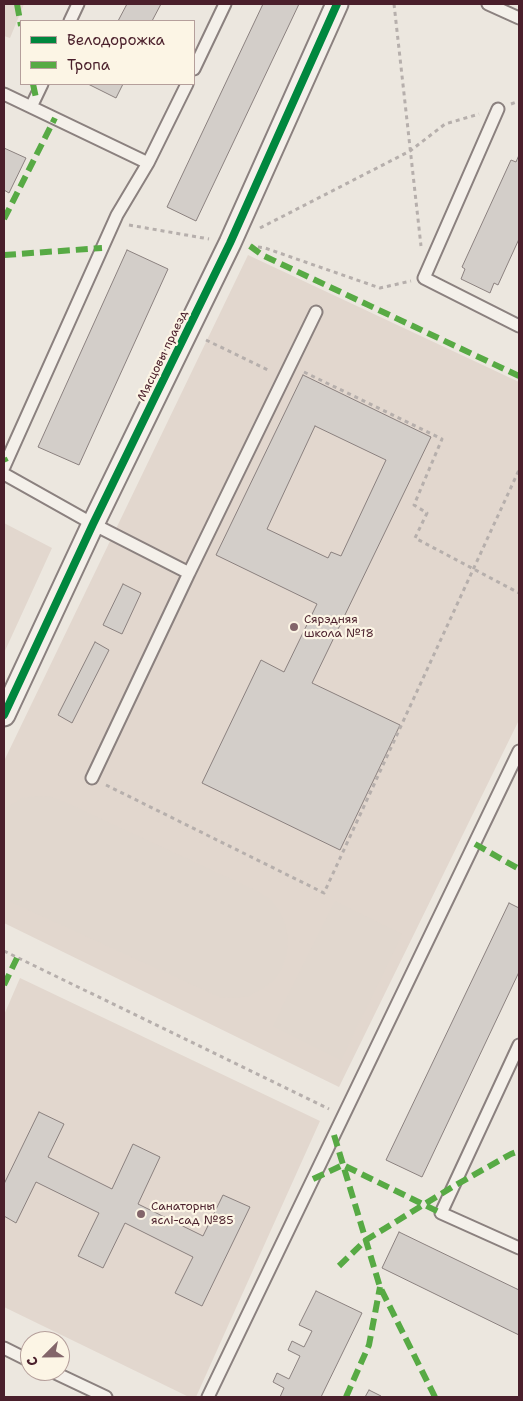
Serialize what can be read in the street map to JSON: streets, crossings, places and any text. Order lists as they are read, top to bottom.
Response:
{
  "streets": {
    "street": ["Мясцовы праезд"]
  },
  "places": ["Сярэдняя школа №18", "Санаторны яслі-сад №85"],
  "legend": ["Велодорожка", "Тропа"],
  "north": "bottom left"
}
